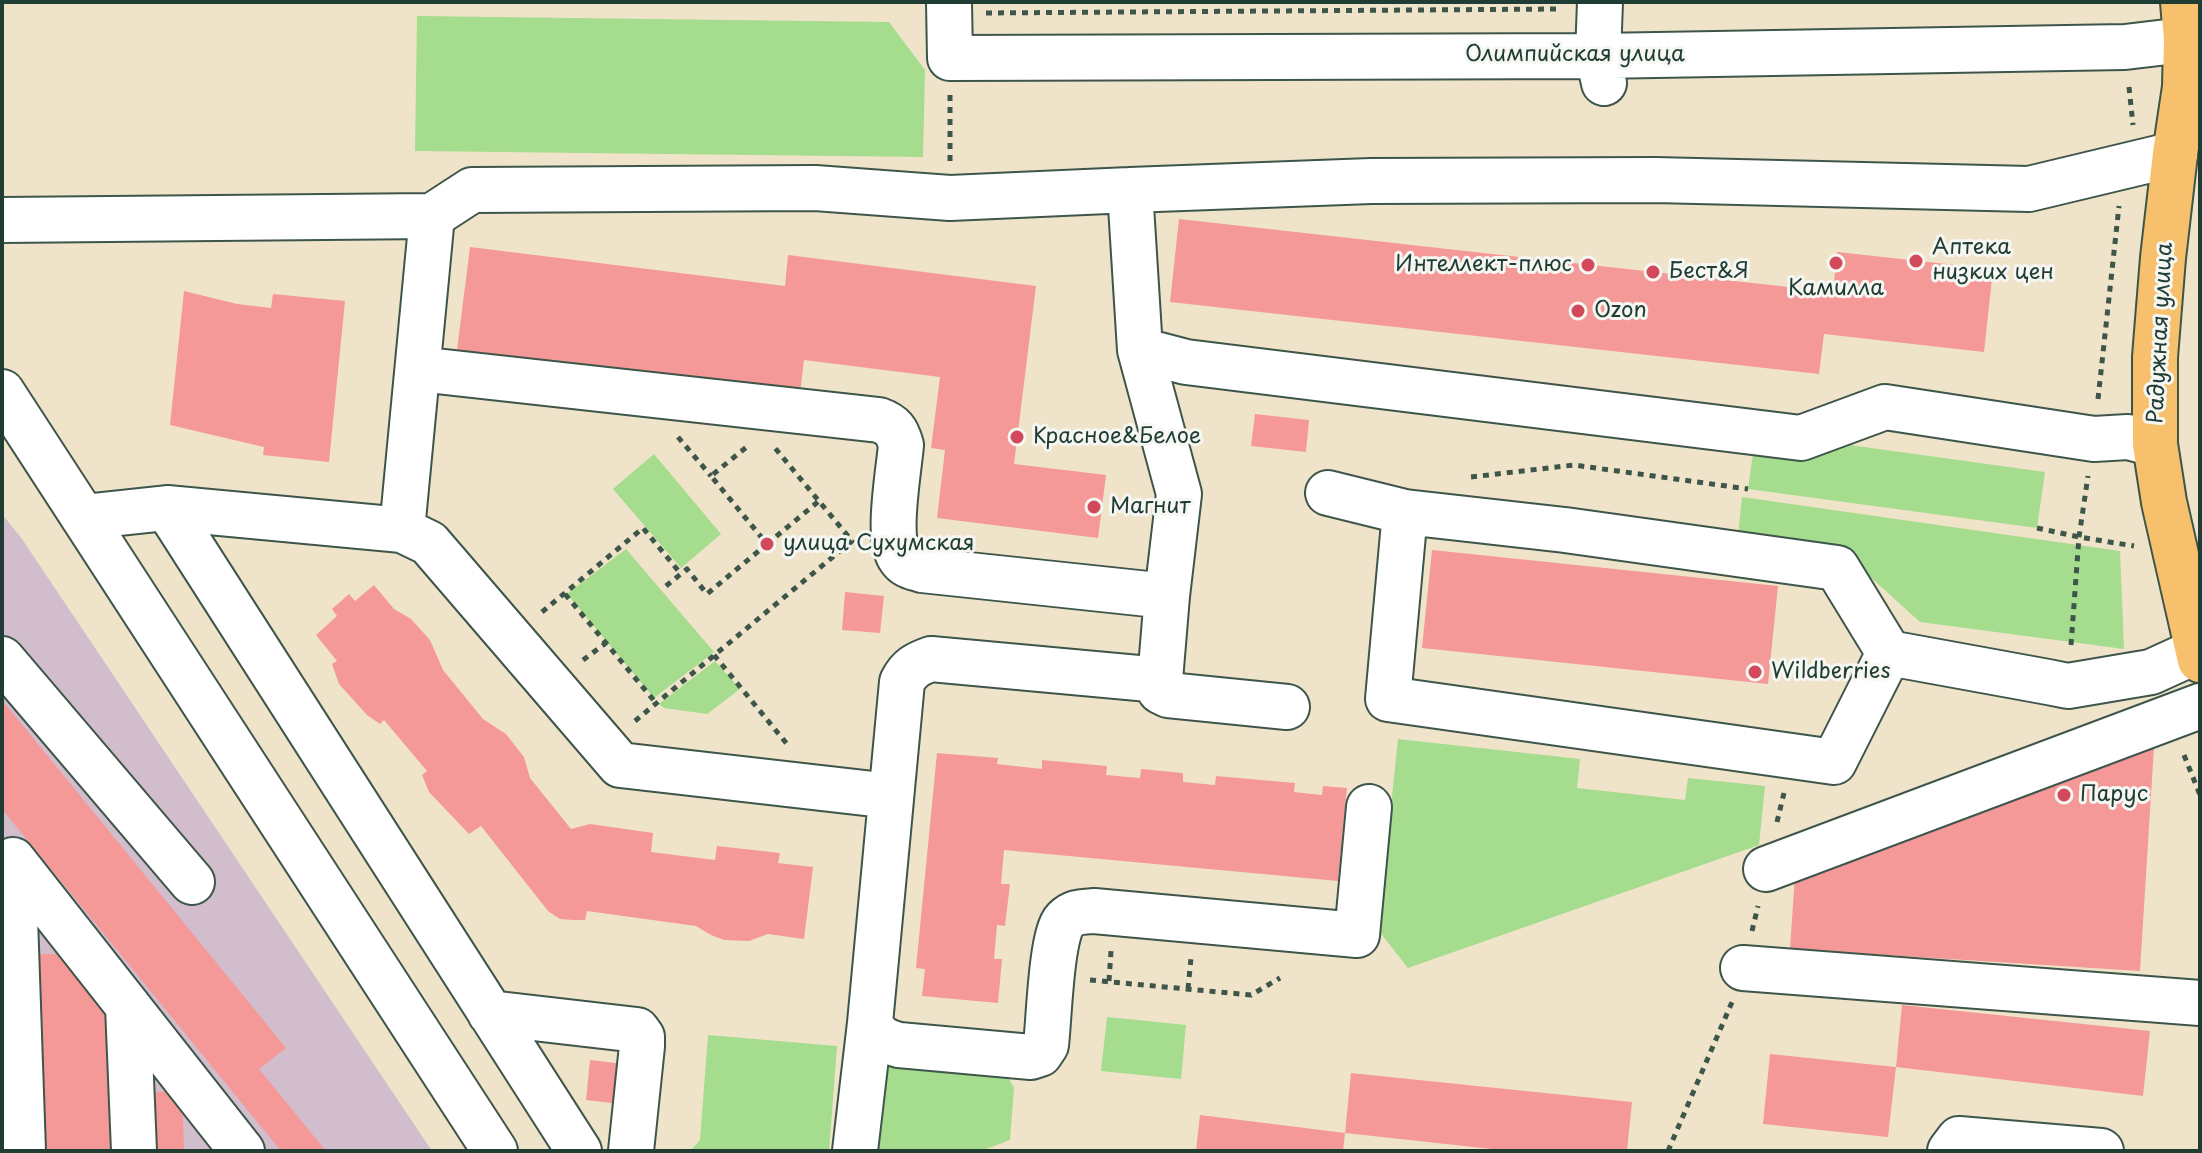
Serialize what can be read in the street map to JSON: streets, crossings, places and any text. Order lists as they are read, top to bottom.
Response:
{
  "streets": {
    "main road": ["Радужная улица"],
    "street": ["Олимпийская улица"]
  },
  "crossings": [
    ["Олимпийская улица", "Радужная улица"]
  ],
  "places": [
    "Аптека низких цен",
    "Камилла",
    "Интеллект-плюс",
    "Бест&Я",
    "Ozon",
    "Красное&Белое",
    "Магнит",
    "улица Сухумская",
    "Wildberries",
    "Парус"
  ]
}
